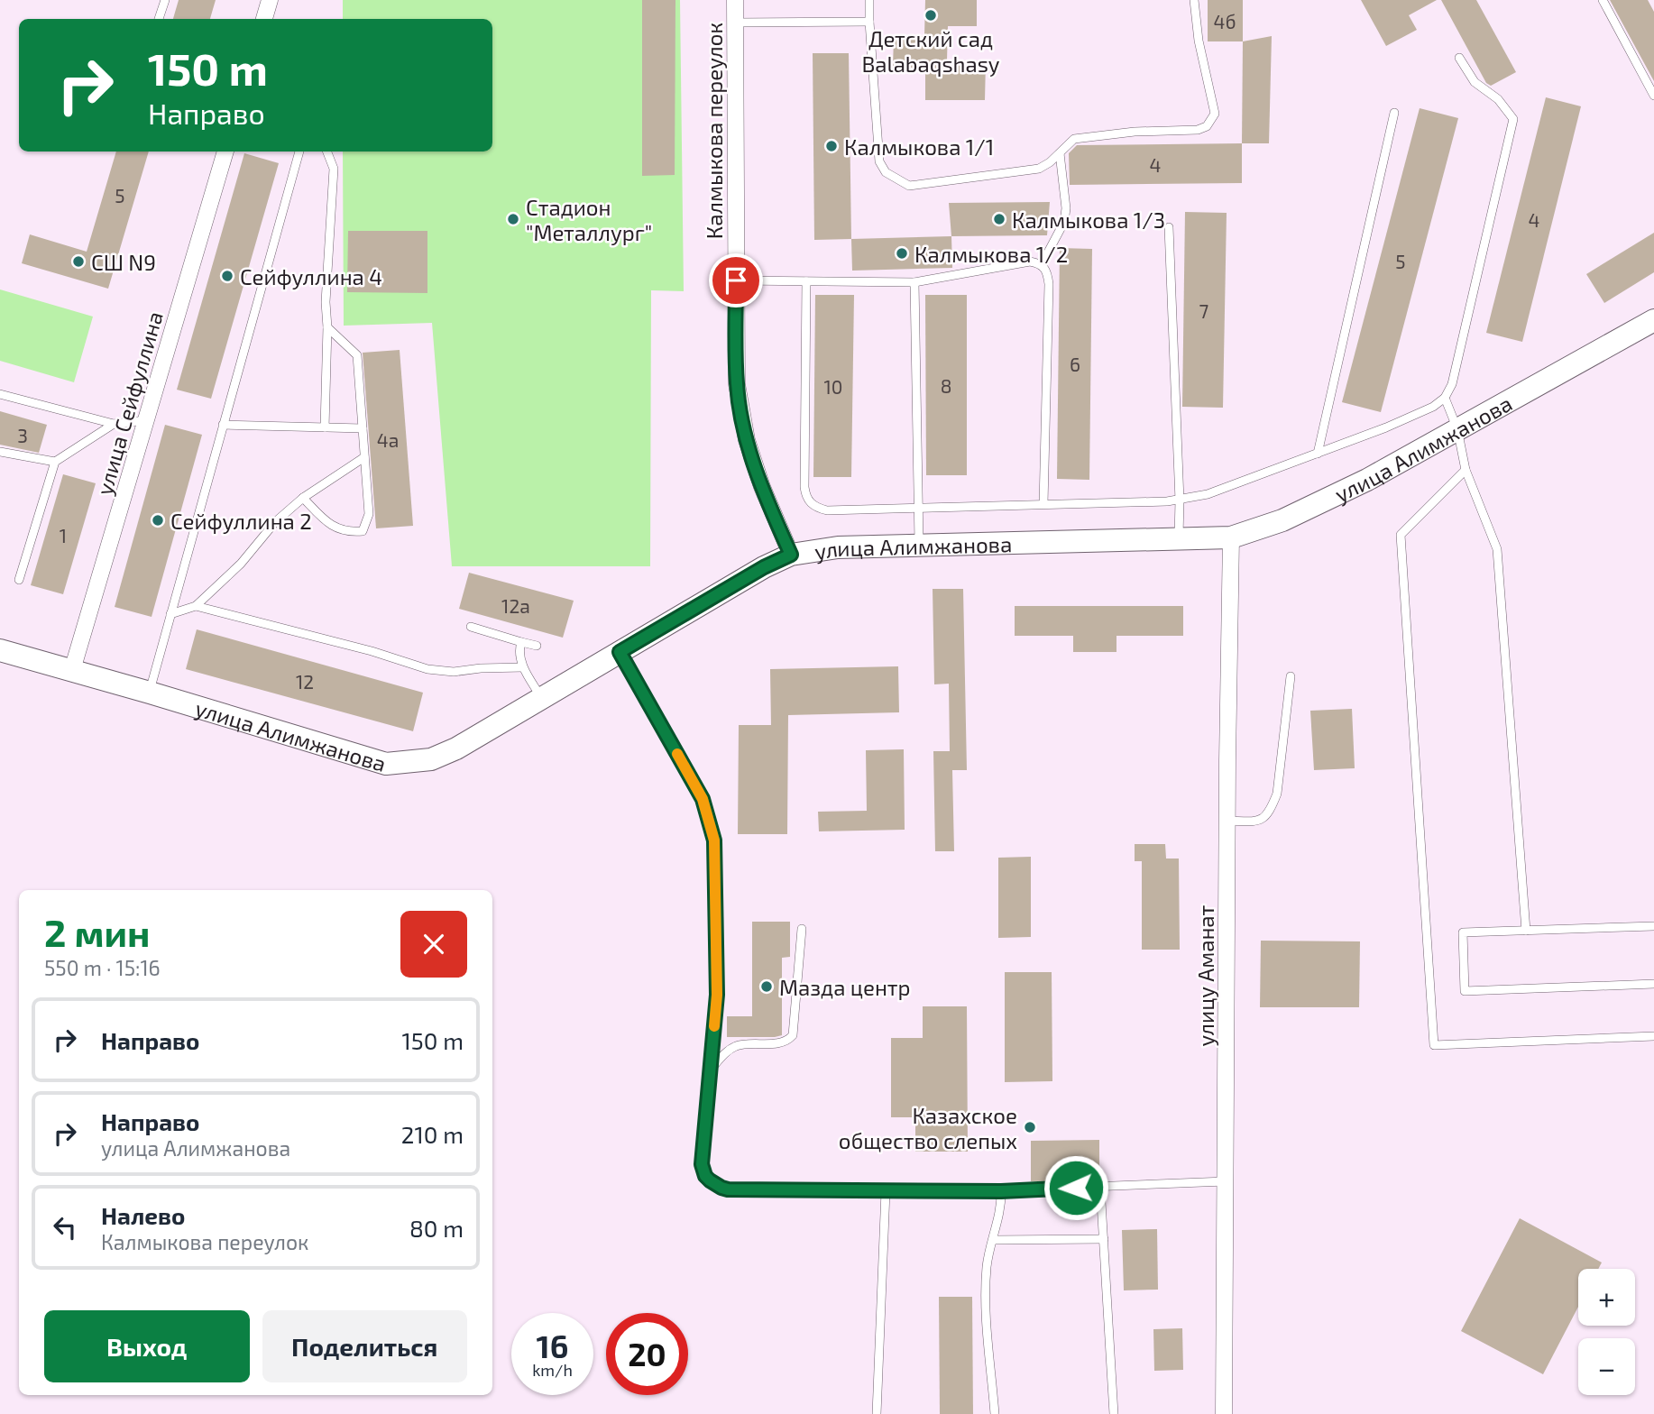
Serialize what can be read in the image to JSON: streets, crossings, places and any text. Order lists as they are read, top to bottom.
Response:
{
  "streets": {
    "street": [
      "Калмыкова переулок",
      "улица Сейфуллина",
      "улица Алимжанова",
      "улицу Аманат"
    ]
  },
  "crossings": [
    ["Калмыкова переулок", "улица Алимжанова"],
    ["улица Сейфуллина", "улица Алимжанова"],
    ["улица Алимжанова", "улицу Аманат"]
  ],
  "places": [
    "Детский сад Balabaqshasy",
    "Калмыкова 1/1",
    "Стадион \"Металлург\"",
    "Калмыкова 1/3",
    "Калмыкова 1/2",
    "СШ N9",
    "Сейфуллина 4",
    "Сейфуллина 2",
    "Мазда центр",
    "Казахское общество слепых"
  ],
  "house_numbers": [
    "4б",
    "4",
    "5",
    "4",
    "5",
    "7",
    "6",
    "8",
    "10",
    "3",
    "4а",
    "1",
    "12а",
    "12"
  ],
  "page": {
    "turn": ["150 m", "Направо"],
    "heading": ["2 мин", "550 m · 15:16"],
    "list": [
      {
        "name": "Направо",
        "value": "150 m"
      },
      {
        "name": "Направо",
        "note": "улица Алимжанова",
        "value": "210 m"
      },
      {
        "name": "Налево",
        "note": "Калмыкова переулок",
        "value": "80 m"
      }
    ],
    "map_buttons": ["+", "−"],
    "buttons": ["Выход", "Поделиться"],
    "speed": "16 km/h",
    "limit": "20"
  }
}
